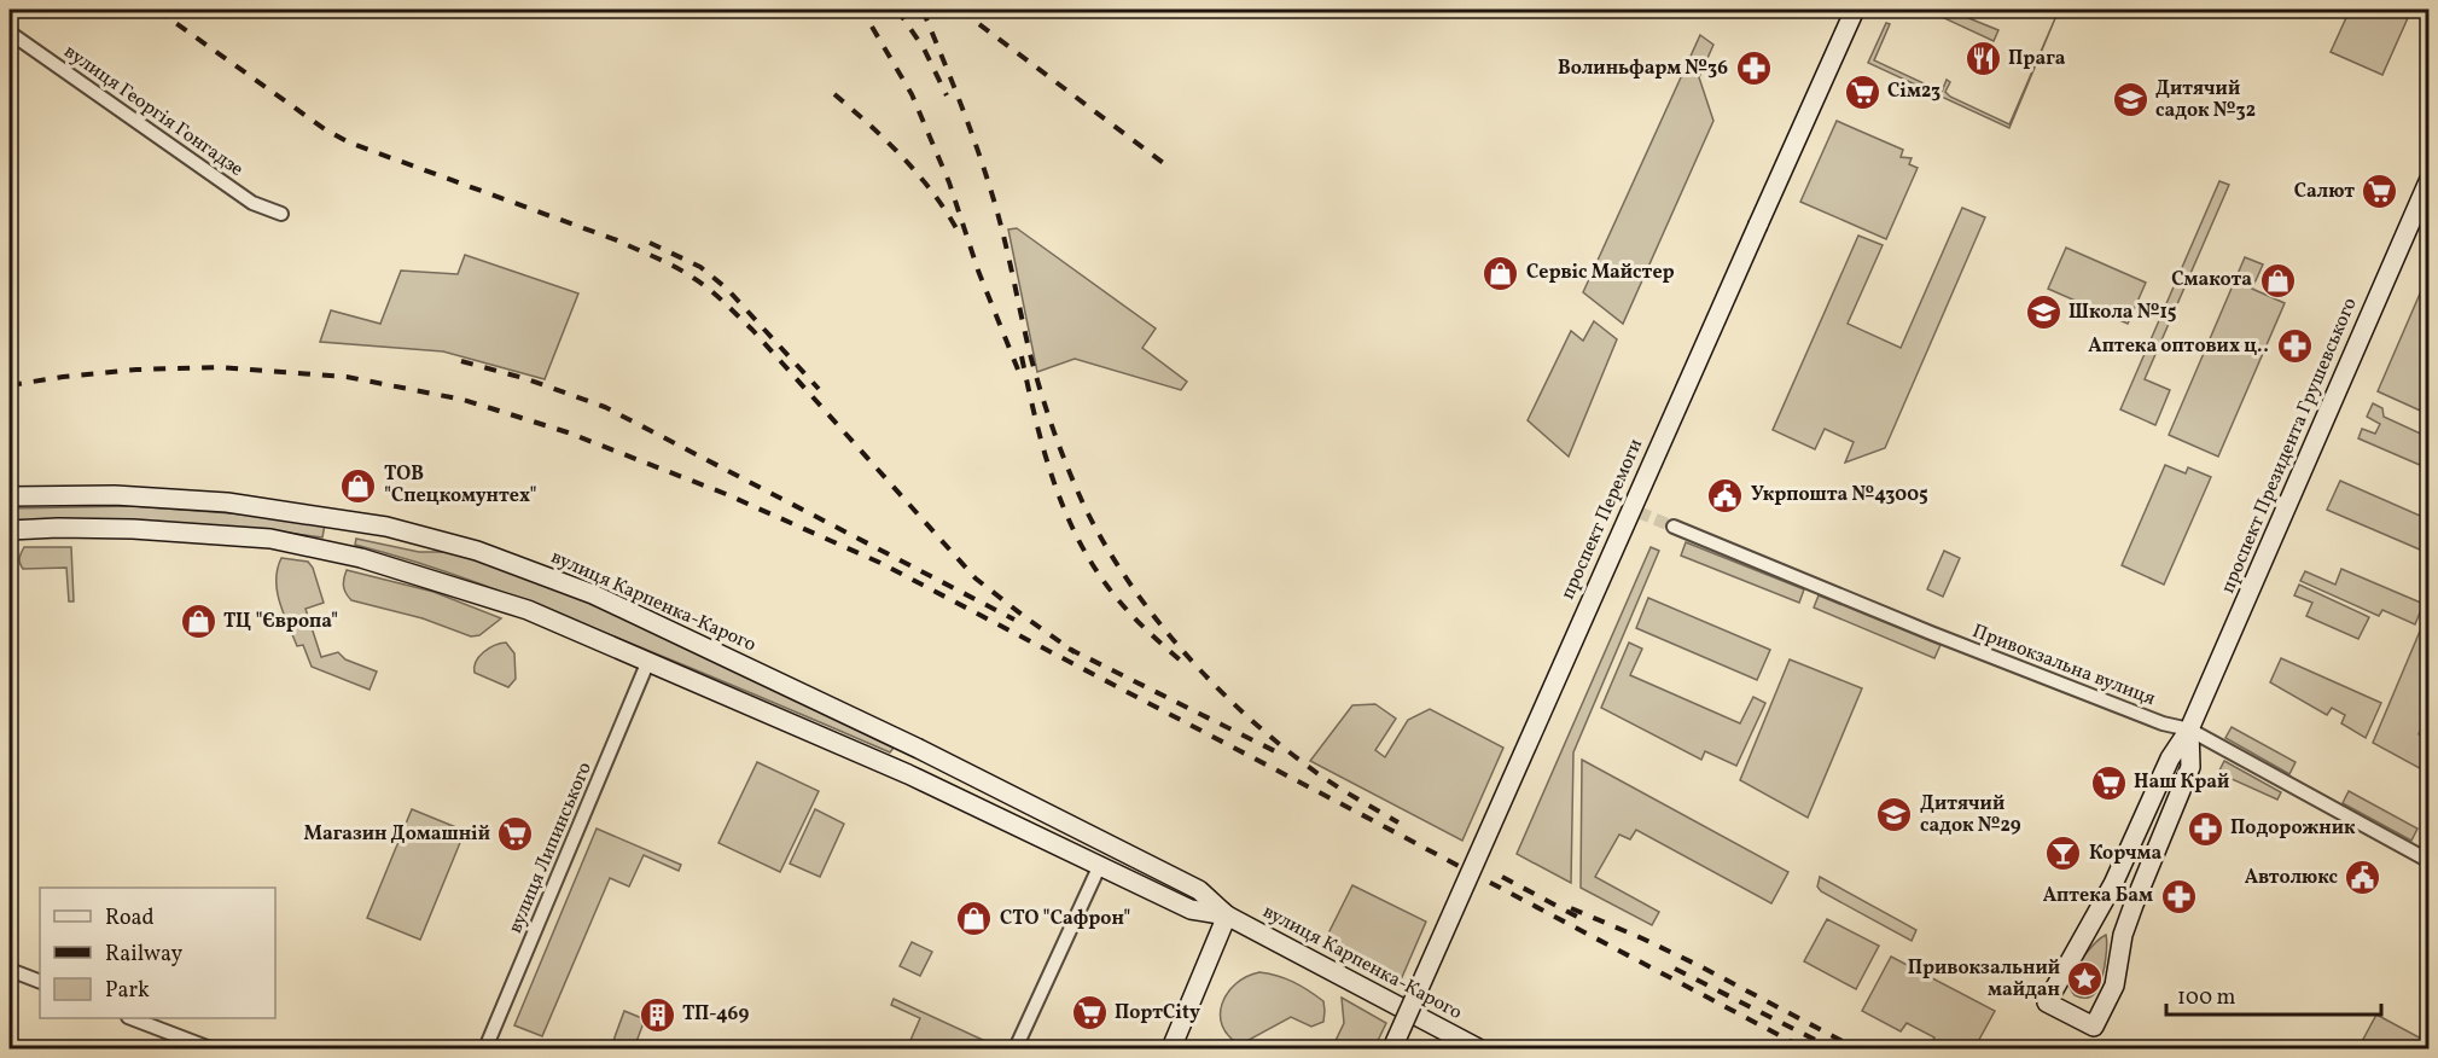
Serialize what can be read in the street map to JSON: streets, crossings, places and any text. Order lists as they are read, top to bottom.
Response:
{
  "streets": {
    "main road": ["проспект Президента Грушевського", "проспект Перемоги", "вулиця Карпенка-Карого"],
    "street": ["вулиця Георгія Гонгадзе", "Привокзальна вулиця", "вулиця Липинського"]
  },
  "crossings": [
    ["проспект Президента Грушевського", "Привокзальна вулиця"],
    ["вулиця Карпенка-Карого", "вулиця Липинського"]
  ],
  "places": {
    "restaurant": ["Прага"],
    "pharmacy": [
      "Волиньфарм №36",
      "Аптека оптових ц‥",
      "Подорожник",
      "Аптека Бам"
    ],
    "supermarket": [
      "Сім23",
      "Салют",
      "Наш Край",
      "Магазин Домашній",
      "ПортCity"
    ],
    "school or university": ["Дитячий садок №32", "Школа №15", "Дитячий садок №29"],
    "shop": [
      "Сервіс Майстер",
      "Смакота",
      "ТОВ \"Спецкомунтех\"",
      "ТЦ \"Європа\"",
      "СТО \"Сафрон\""
    ],
    "public building": ["Укрпошта №43005", "Автолюкс"],
    "bar": ["Корчма"],
    "place": ["Привокзальний майдан"],
    "building": ["ТП-469"]
  },
  "legend": ["Road", "Railway", "Park"],
  "scale_bar": "100 m"
}
